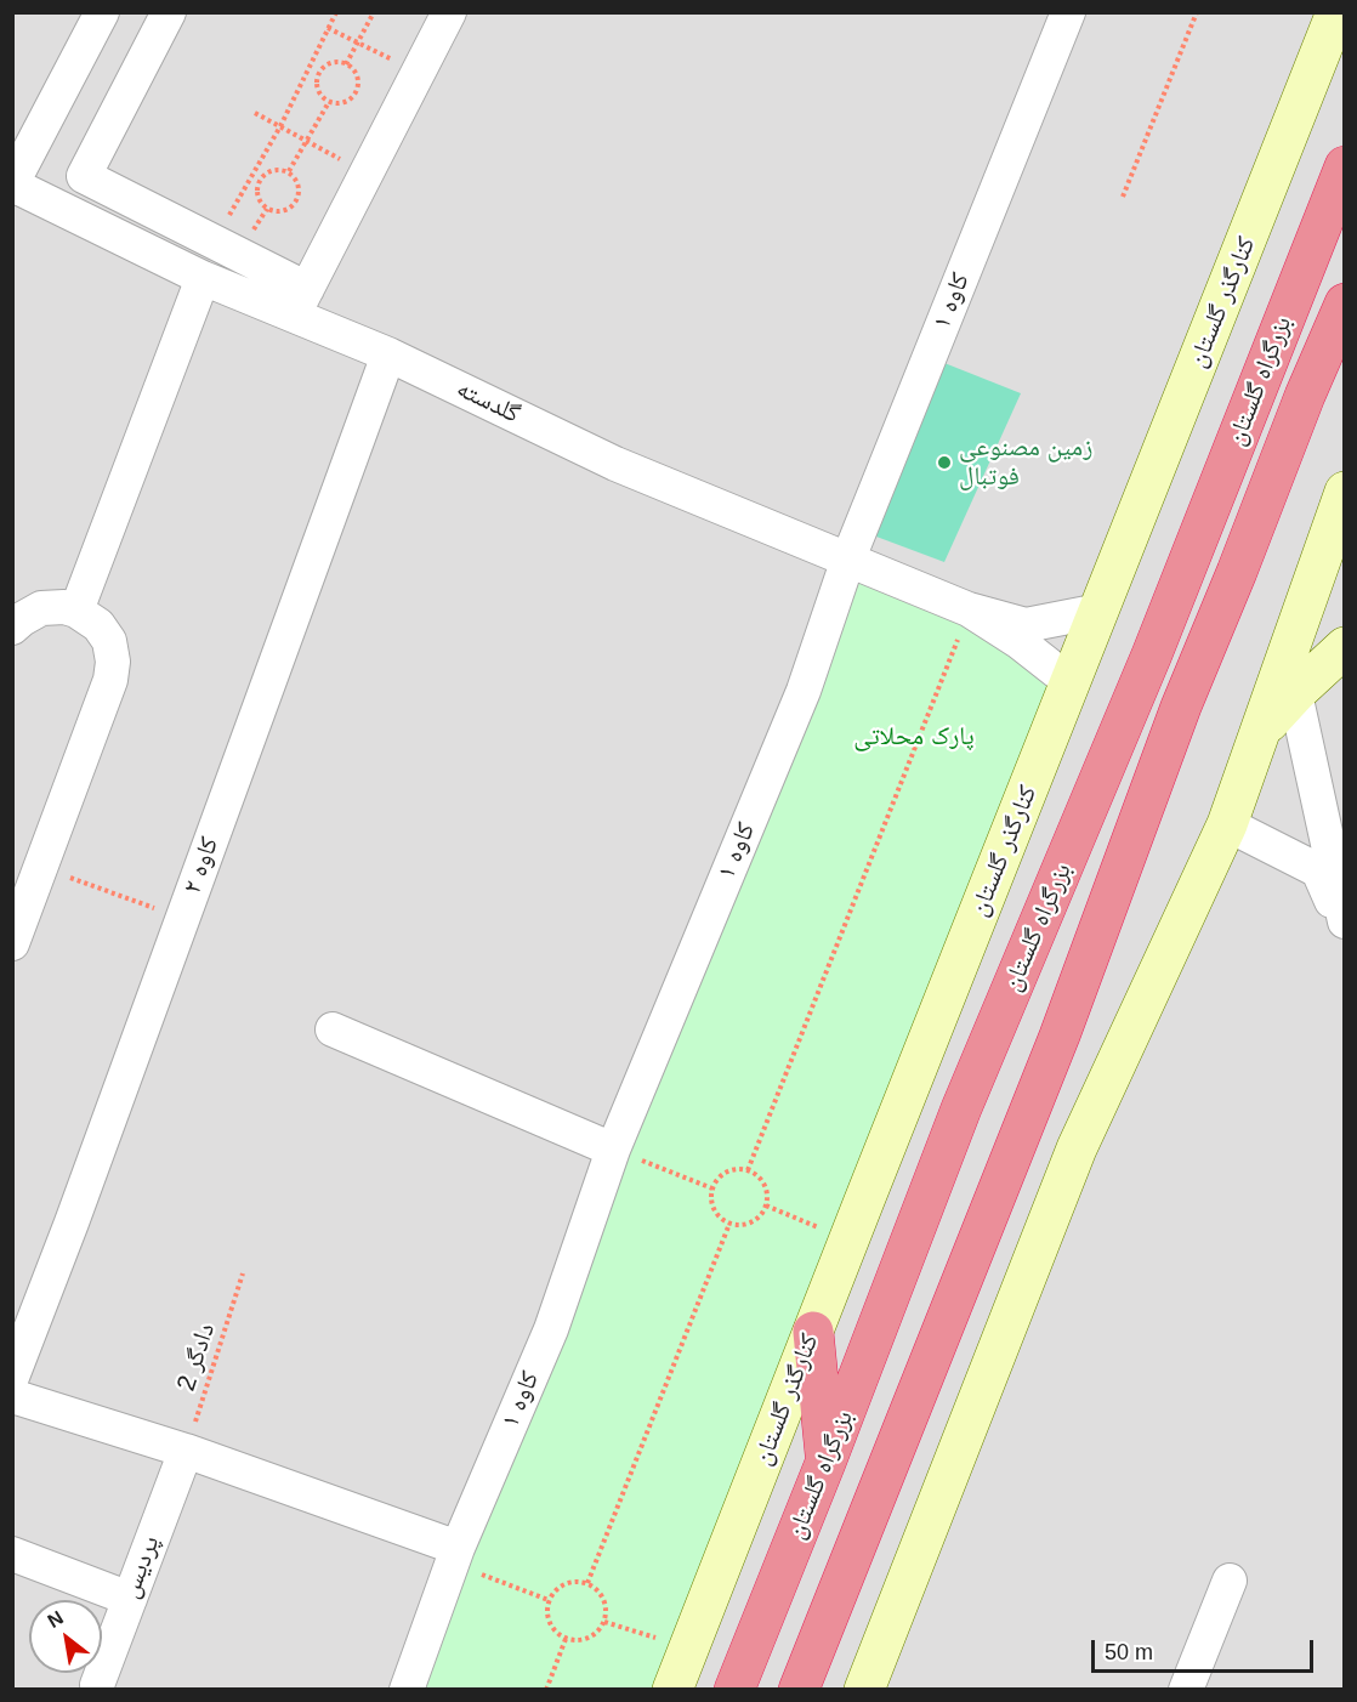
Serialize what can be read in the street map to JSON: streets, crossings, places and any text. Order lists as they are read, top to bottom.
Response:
{
  "streets": {
    "highway": ["بزرگراه گلستان"],
    "street": [
      "کاوه ۱",
      "کنارگذر گلستان",
      "گلدسته",
      "کاوه ۲",
      "پردیس"
    ],
    "path": ["دادگر 2"]
  },
  "crossings": [
    ["کاوه ۱", "گلدسته"],
    ["گلدسته", "کاوه ۲"],
    ["دادگر 2", "پردیس"]
  ],
  "parks": ["پارک محلاتی"],
  "places": ["زمین مصنوعی فوتبال"],
  "scale_bar": "50 m",
  "north": "top left"
}
